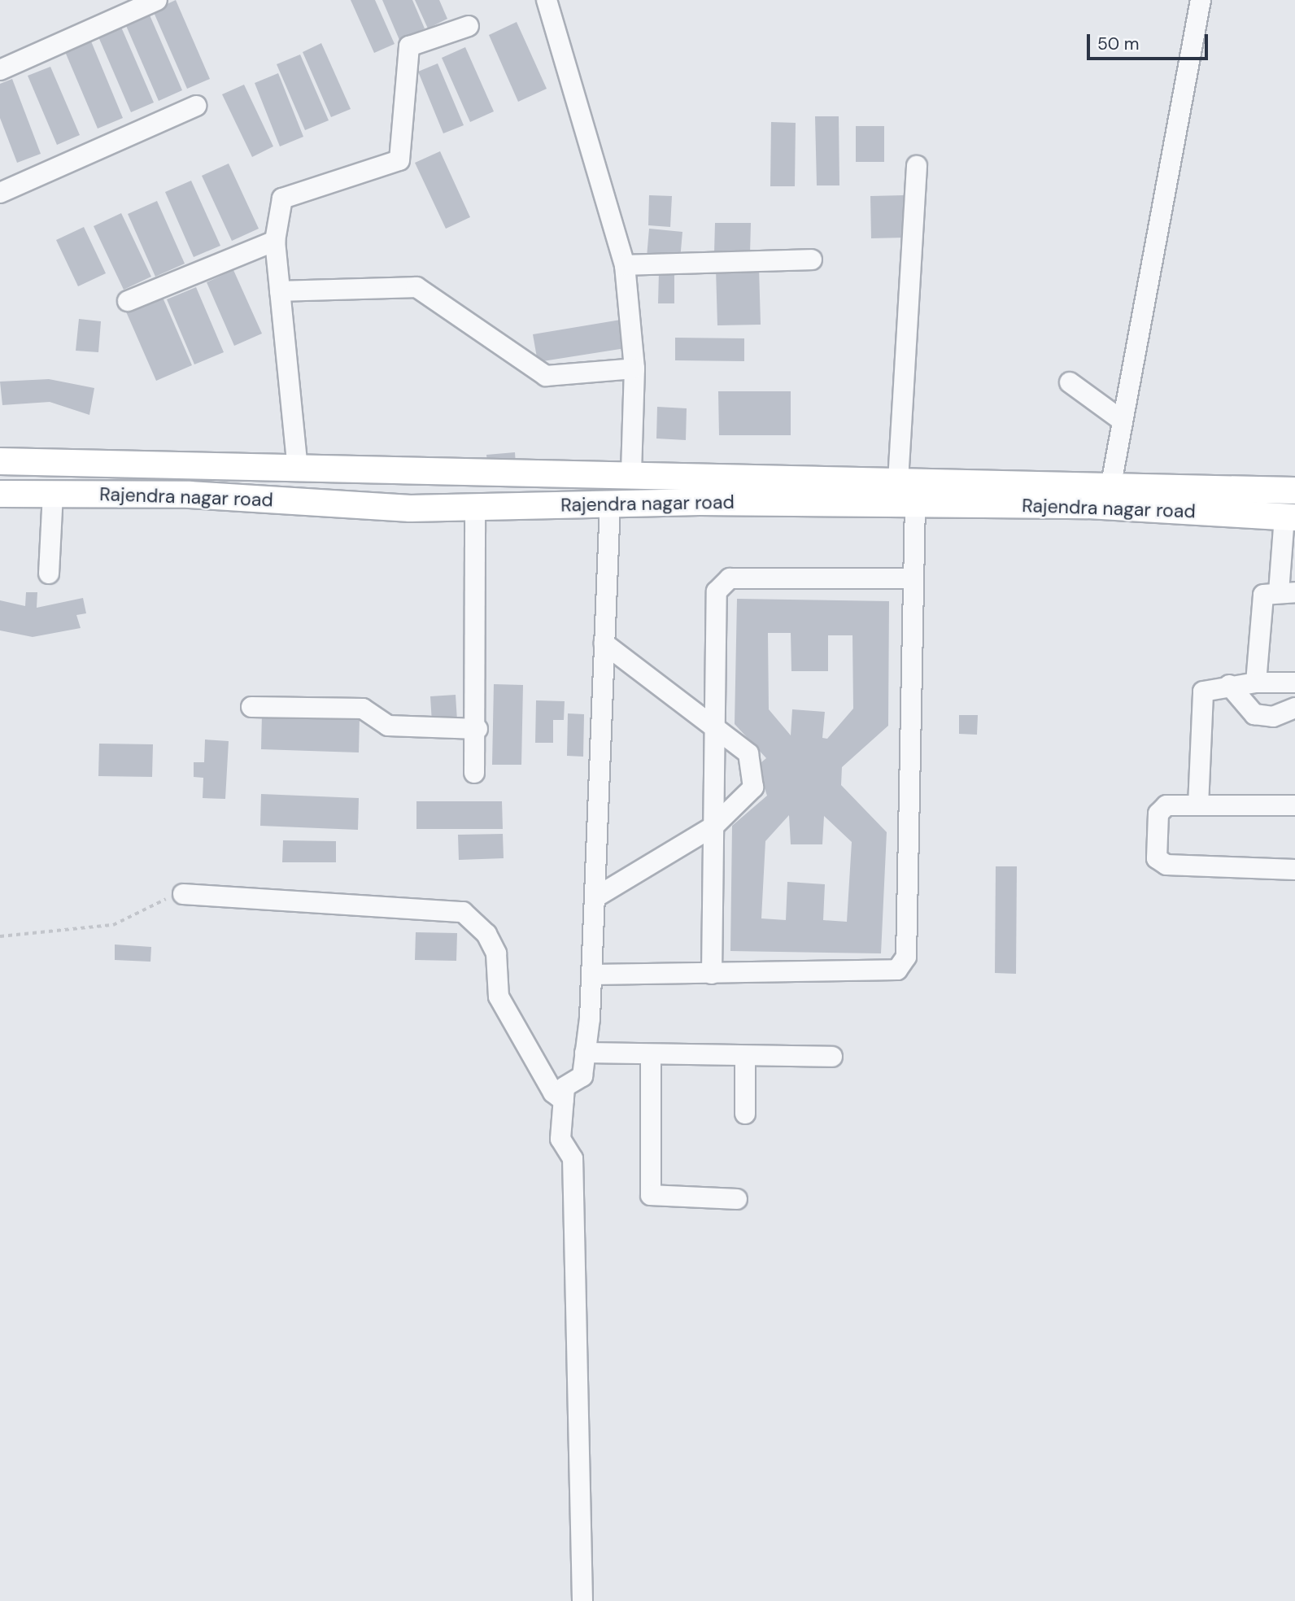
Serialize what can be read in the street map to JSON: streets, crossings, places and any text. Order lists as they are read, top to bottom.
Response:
{
  "streets": {
    "main road": ["Rajendra nagar road"]
  },
  "scale_bar": "50 m"
}
